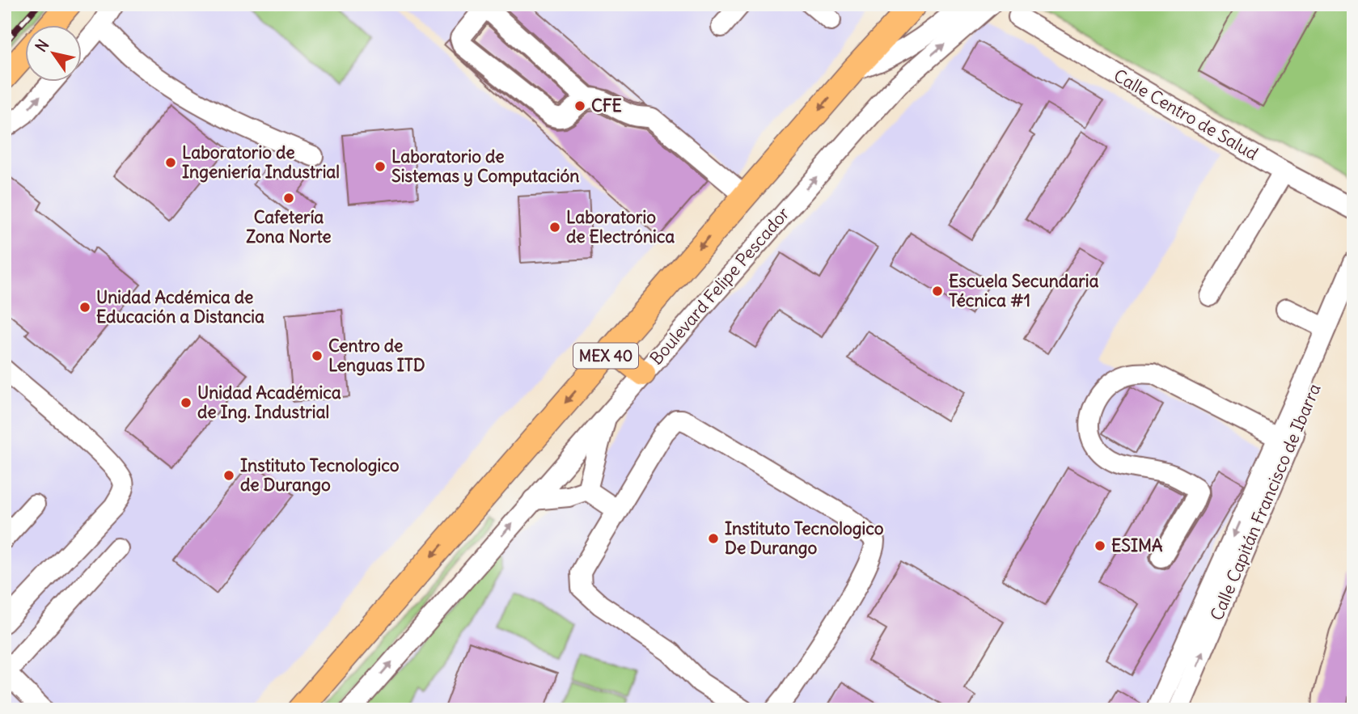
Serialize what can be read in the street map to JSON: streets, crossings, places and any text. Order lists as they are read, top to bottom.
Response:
{
  "streets": {
    "main road": ["MEX 40"],
    "street": ["Calle Centro de Salud", "Boulevard Felipe Pescador", "Calle Capitán Francisco de Ibarra"]
  },
  "one_way": ["Boulevard Felipe Pescador"],
  "places": [
    "CFE",
    "Laboratorio de Ingeniería Industrial",
    "Laboratorio de Sistemas y Computación",
    "Cafetería Zona Norte",
    "Laboratorio de Electrónica",
    "Escuela Secundaria Técnica #1",
    "Unidad Acdémica de Educación a Distancia",
    "Centro de Lenguas ITD",
    "Unidad Académica de Ing. Industrial",
    "Instituto Tecnologico de Durango",
    "Instituto Tecnologico De Durango",
    "ESIMA"
  ],
  "north": "top left"
}
